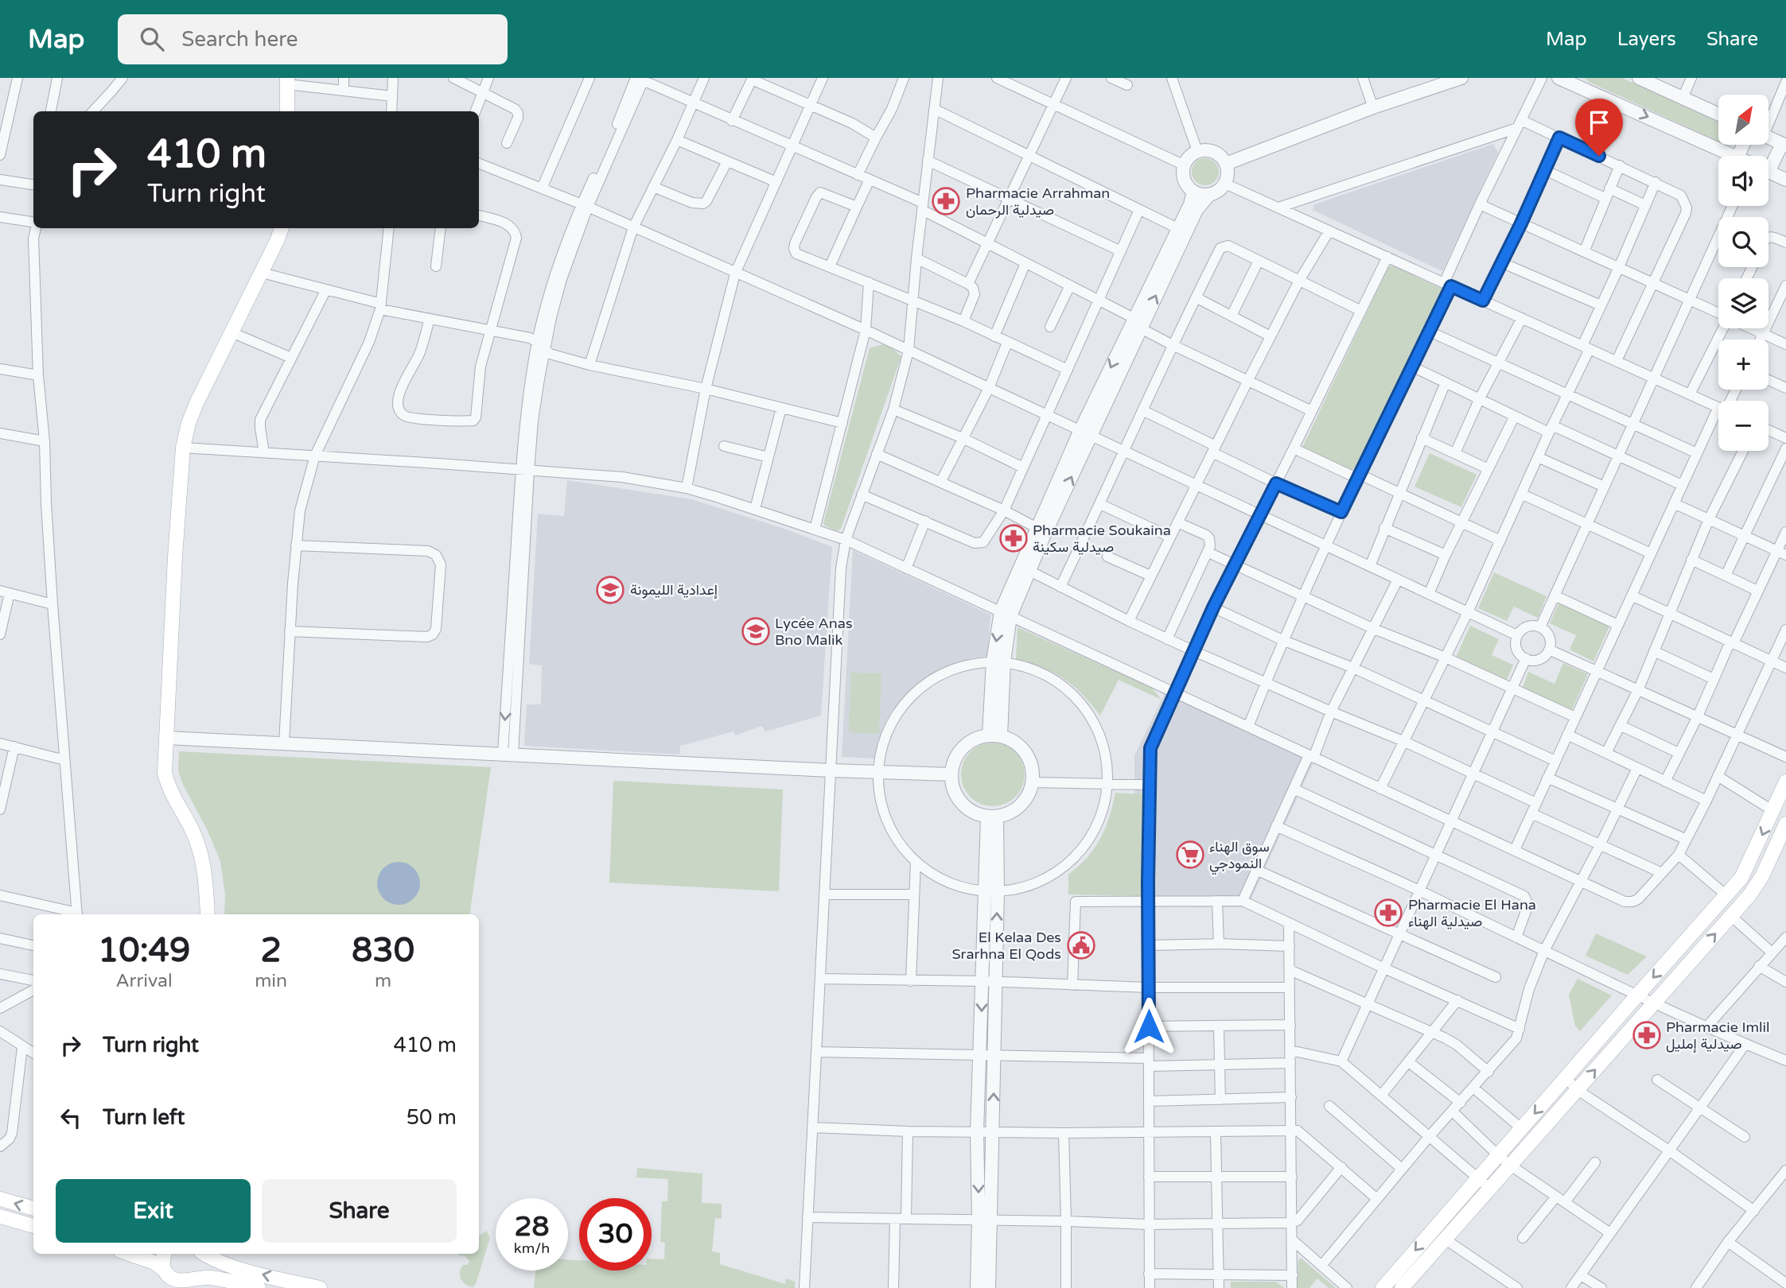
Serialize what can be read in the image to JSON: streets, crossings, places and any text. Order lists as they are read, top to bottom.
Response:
{
  "places": {
    "pharmacy": [
      "Pharmacie Arrahman صيدلية الرحمان",
      "Pharmacie Soukaina صيدلية سكينة",
      "Pharmacie El Hana صيدلية الهناء",
      "Pharmacie Imlil صيدلية إمليل"
    ],
    "school or university": ["إعدادية الليمونة", "Lycée Anas Bno Malik"],
    "supermarket": ["سوق الهناء النمودجي"],
    "public building": ["El Kelaa Des Srarhna El Qods"]
  },
  "north": "top right",
  "page": {
    "header": "Map",
    "search": "Search here",
    "nav": ["Map", "Layers", "Share"],
    "map_buttons": ["+", "−"],
    "turn": ["410 m", "Turn right"],
    "eta": [
      "10:49",
      "Arrival",
      "2",
      "min",
      "830",
      "m"
    ],
    "list": [
      {
        "name": "Turn right",
        "value": "410 m"
      },
      {
        "name": "Turn left",
        "value": "50 m"
      }
    ],
    "buttons": ["Exit", "Share"],
    "speed": "28 km/h",
    "limit": "30"
  }
}
